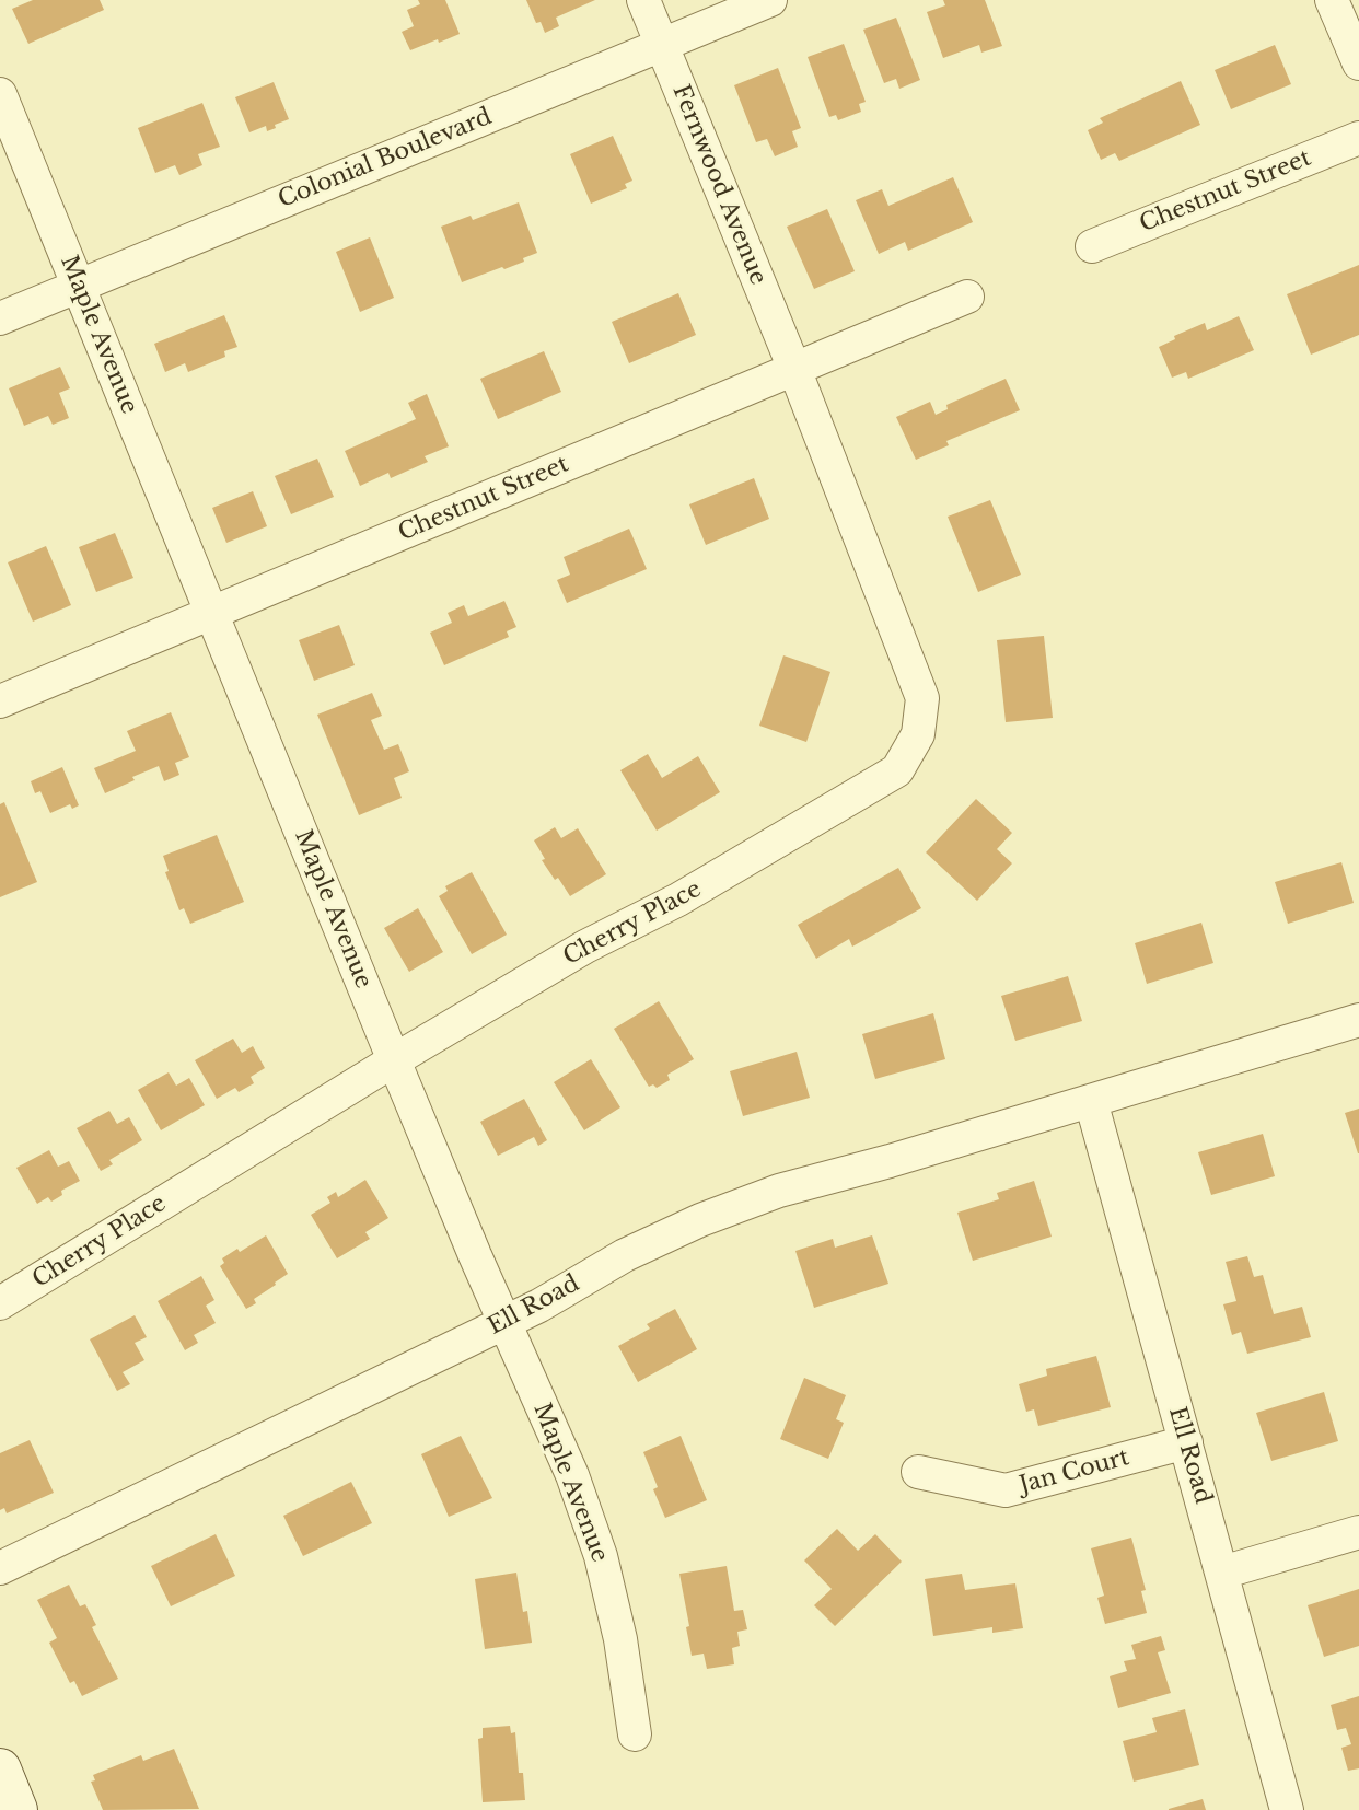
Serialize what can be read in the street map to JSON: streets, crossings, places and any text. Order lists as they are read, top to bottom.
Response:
{
  "streets": {
    "street": [
      "Colonial Boulevard",
      "Fernwood Avenue",
      "Chestnut Street",
      "Maple Avenue",
      "Cherry Place",
      "Ell Road",
      "Jan Court"
    ]
  },
  "crossings": [
    ["Colonial Boulevard", "Fernwood Avenue"],
    ["Colonial Boulevard", "Maple Avenue"],
    ["Fernwood Avenue", "Chestnut Street"],
    ["Fernwood Avenue", "Cherry Place"],
    ["Chestnut Street", "Maple Avenue"],
    ["Chestnut Street", "Cherry Place"],
    ["Maple Avenue", "Cherry Place"],
    ["Maple Avenue", "Ell Road"],
    ["Ell Road", "Jan Court"]
  ]
}
